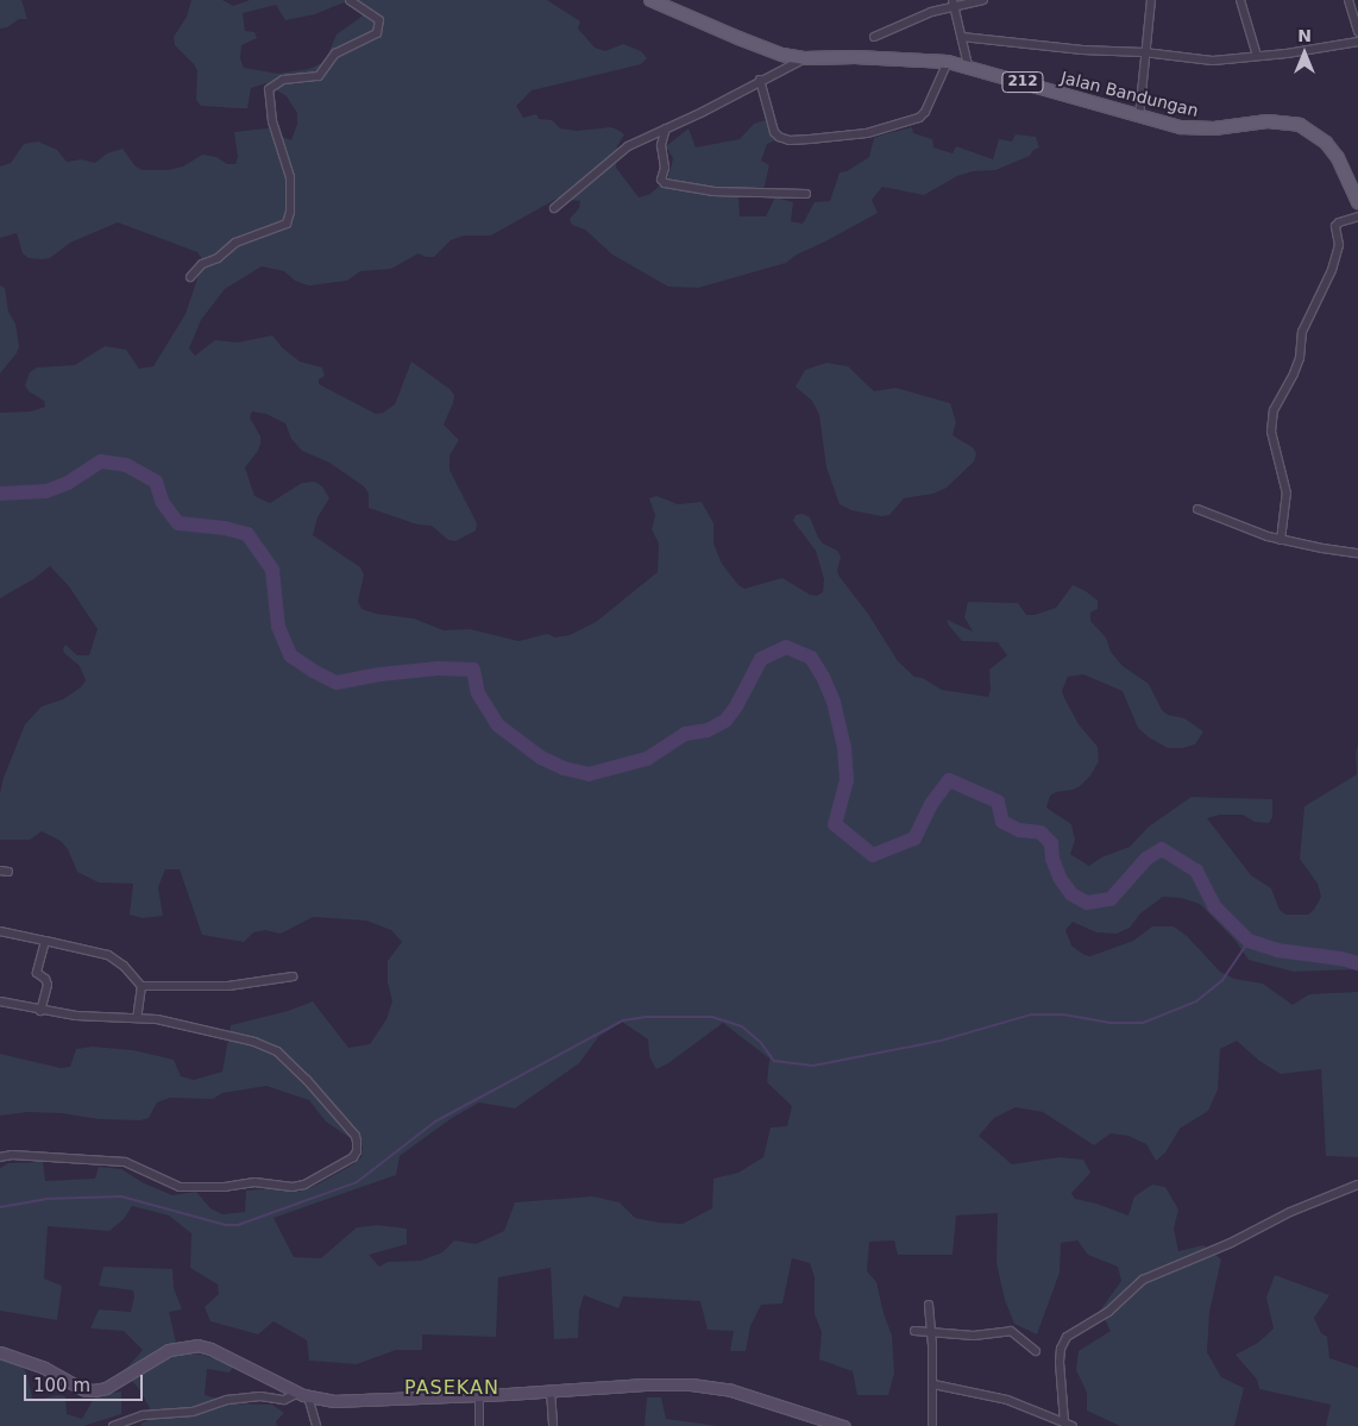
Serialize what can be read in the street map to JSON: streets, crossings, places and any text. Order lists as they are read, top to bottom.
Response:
{
  "streets": {
    "main road": ["212", "Jalan Bandungan"]
  },
  "districts": ["PASEKAN"],
  "scale_bar": "100 m",
  "north": "top"
}
